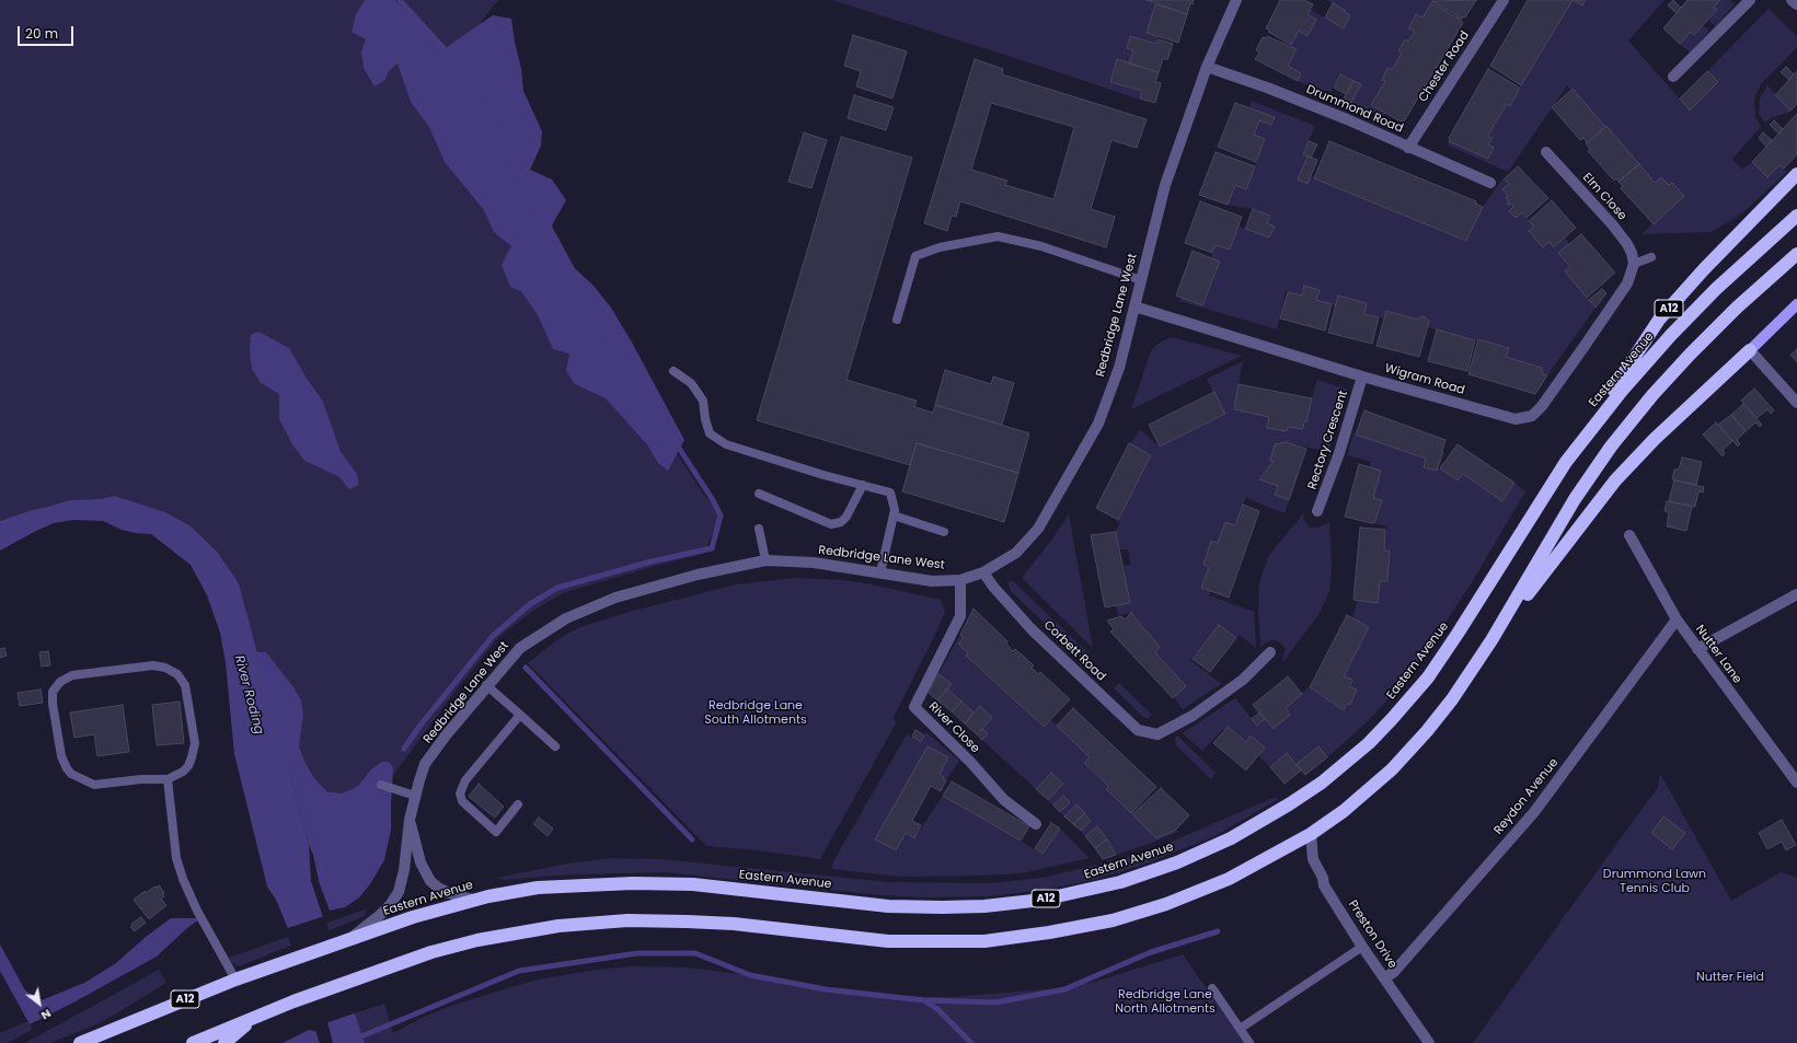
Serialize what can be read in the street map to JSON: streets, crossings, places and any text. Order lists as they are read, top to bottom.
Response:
{
  "streets": {
    "highway": ["A12", "Eastern Avenue"],
    "street": [
      "Chester Road",
      "Drummond Road",
      "Elm Close",
      "Redbridge Lane West",
      "Wigram Road",
      "Rectory Crescent",
      "Corbett Road",
      "Nutter Lane",
      "River Close",
      "Reydon Avenue",
      "Preston Drive"
    ]
  },
  "crossings": [
    ["Chester Road", "Drummond Road"],
    ["Drummond Road", "Redbridge Lane West"],
    ["Elm Close", "Wigram Road"],
    ["A12", "Eastern Avenue"],
    ["Redbridge Lane West", "Eastern Avenue"],
    ["Redbridge Lane West", "Wigram Road"],
    ["Redbridge Lane West", "Corbett Road"],
    ["Redbridge Lane West", "River Close"],
    ["Wigram Road", "Rectory Crescent"],
    ["Nutter Lane", "Reydon Avenue"],
    ["Reydon Avenue", "Preston Drive"]
  ],
  "water": ["River Roding"],
  "parks": [
    "Redbridge Lane South Allotments",
    "Drummond Lawn Tennis Club",
    "Nutter Field",
    "Redbridge Lane North Allotments"
  ],
  "scale_bar": "20 m",
  "north": "bottom right"
}
